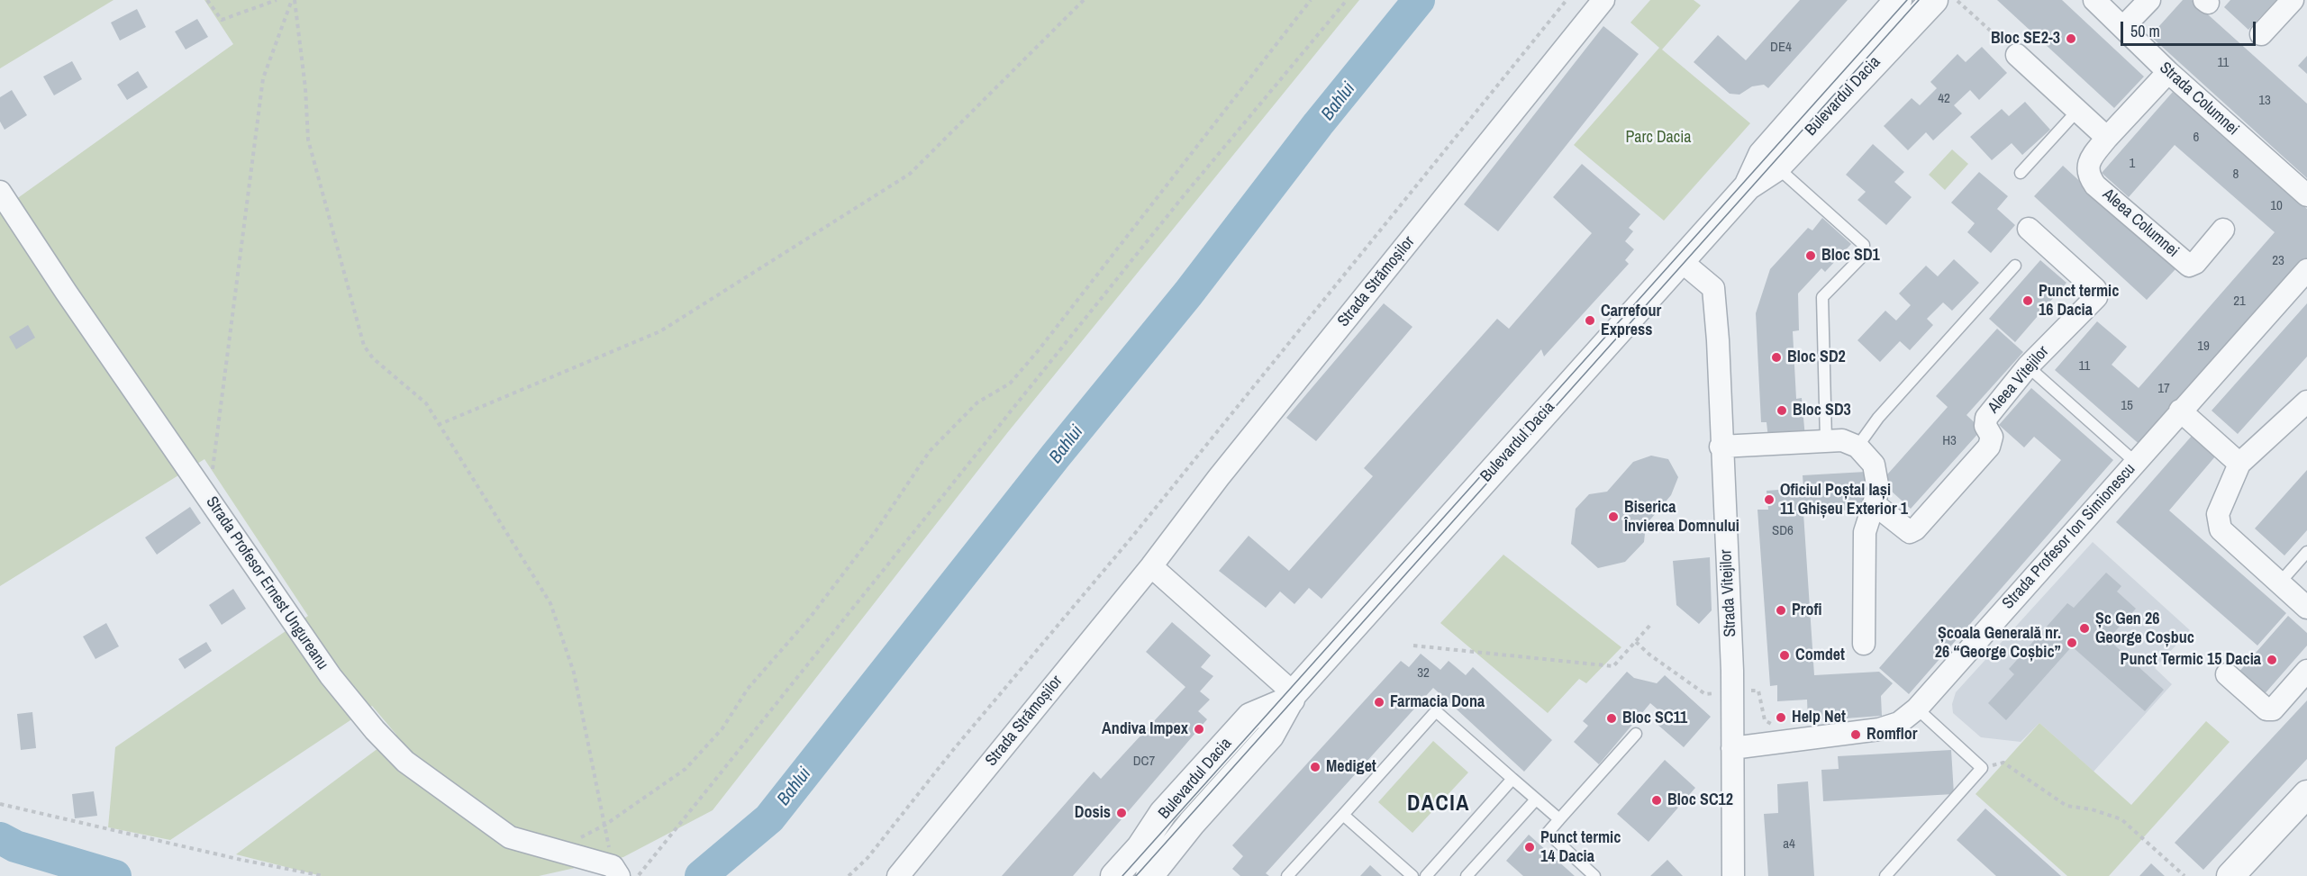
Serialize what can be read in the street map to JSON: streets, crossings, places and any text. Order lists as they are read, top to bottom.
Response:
{
  "streets": {
    "street": [
      "Bulevardul Dacia",
      "Strada Columnei",
      "Aleea Columnei",
      "Strada Strămoșilor",
      "Aleea Vitejilor",
      "Strada Profesor Ion Simionescu",
      "Strada Profesor Ernest Ungureanu",
      "Strada Vitejilor"
    ]
  },
  "crossings": [
    ["Bulevardul Dacia", "Strada Vitejilor"],
    ["Strada Columnei", "Aleea Columnei"],
    ["Strada Profesor Ion Simionescu", "Strada Vitejilor"]
  ],
  "districts": ["DACIA"],
  "water": ["Bahlui"],
  "parks": ["Parc Dacia"],
  "places": [
    "Bloc SE2-3",
    "Bloc SD1",
    "Punct termic 16 Dacia",
    "Carrefour Express",
    "Bloc SD2",
    "Bloc SD3",
    "Oficiul Poștal Iași 11 Ghișeu Exterior 1",
    "Biserica Învierea Domnului",
    "Profi",
    "Șc Gen 26 George Coșbuc",
    "Școala Generală nr. 26 “George Coșbic”",
    "Comdet",
    "Punct Termic 15 Dacia",
    "Farmacia Dona",
    "Help Net",
    "Bloc SC11",
    "Andiva Impex",
    "Romflor",
    "Mediget",
    "Bloc SC12",
    "Dosis",
    "Punct termic 14 Dacia"
  ],
  "house_numbers": [
    "DE4",
    "11",
    "42",
    "13",
    "6",
    "1",
    "8",
    "10",
    "23",
    "21",
    "19",
    "11",
    "17",
    "15",
    "H3",
    "SD6",
    "32",
    "DC7",
    "a4"
  ],
  "scale_bar": "50 m"
}
